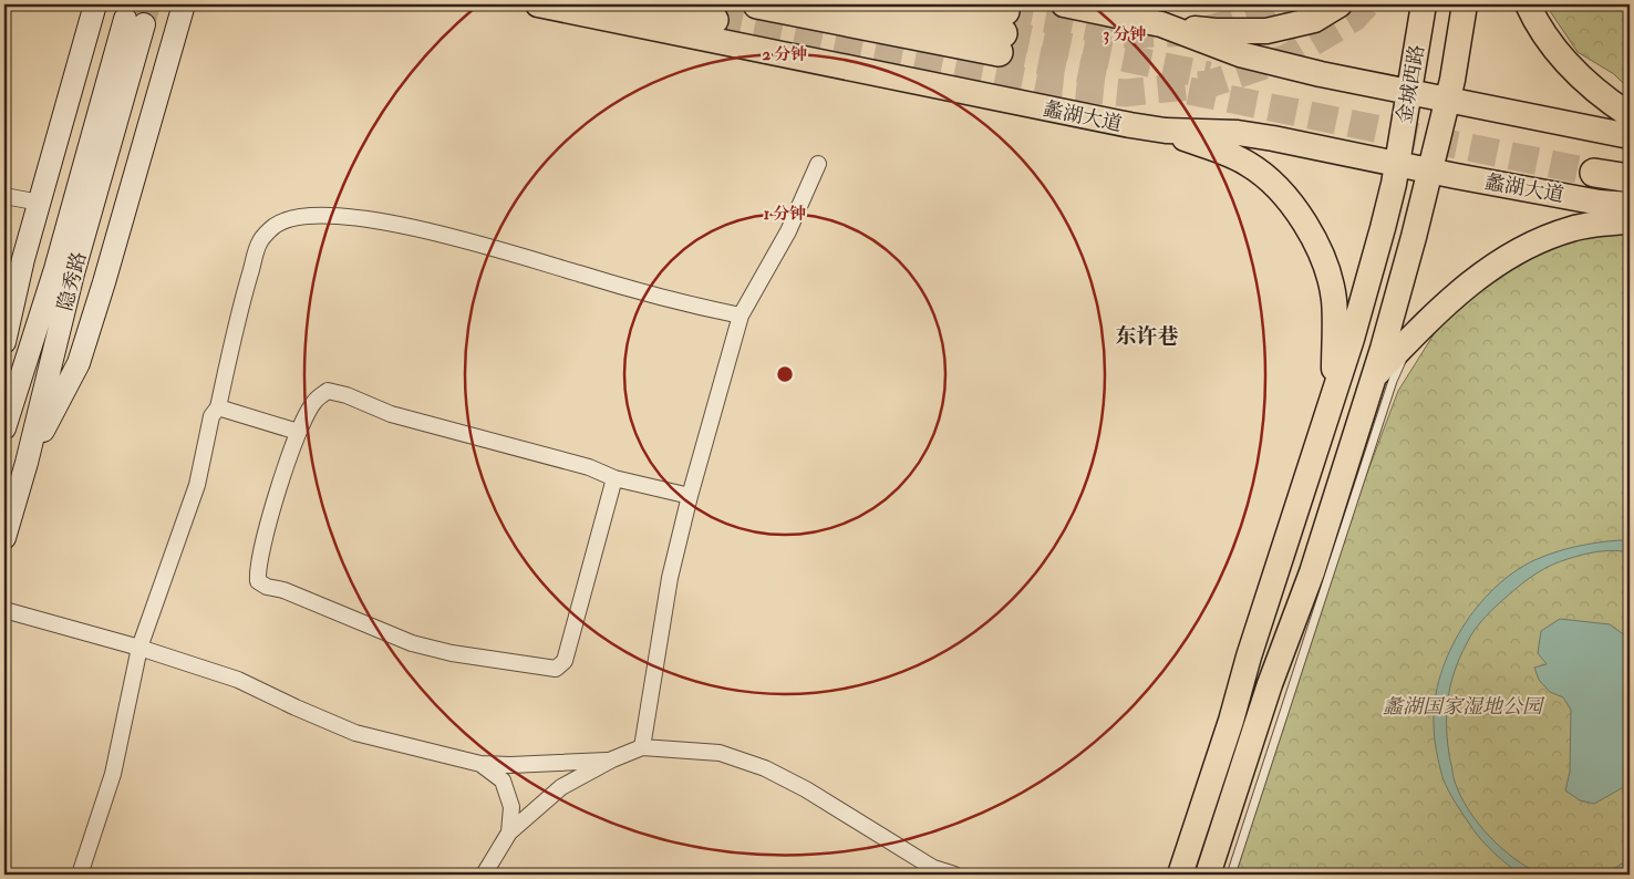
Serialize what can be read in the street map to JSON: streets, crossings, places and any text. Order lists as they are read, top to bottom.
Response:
{
  "streets": {
    "main road": ["金城西路", "蠡湖大道", "隐秀路"]
  },
  "crossings": [
    ["金城西路", "蠡湖大道"]
  ],
  "districts": ["东许巷"],
  "parks": ["蠡湖国家湿地公园"],
  "rings": ["3 分钟", "2 分钟", "1 分钟"]
}
